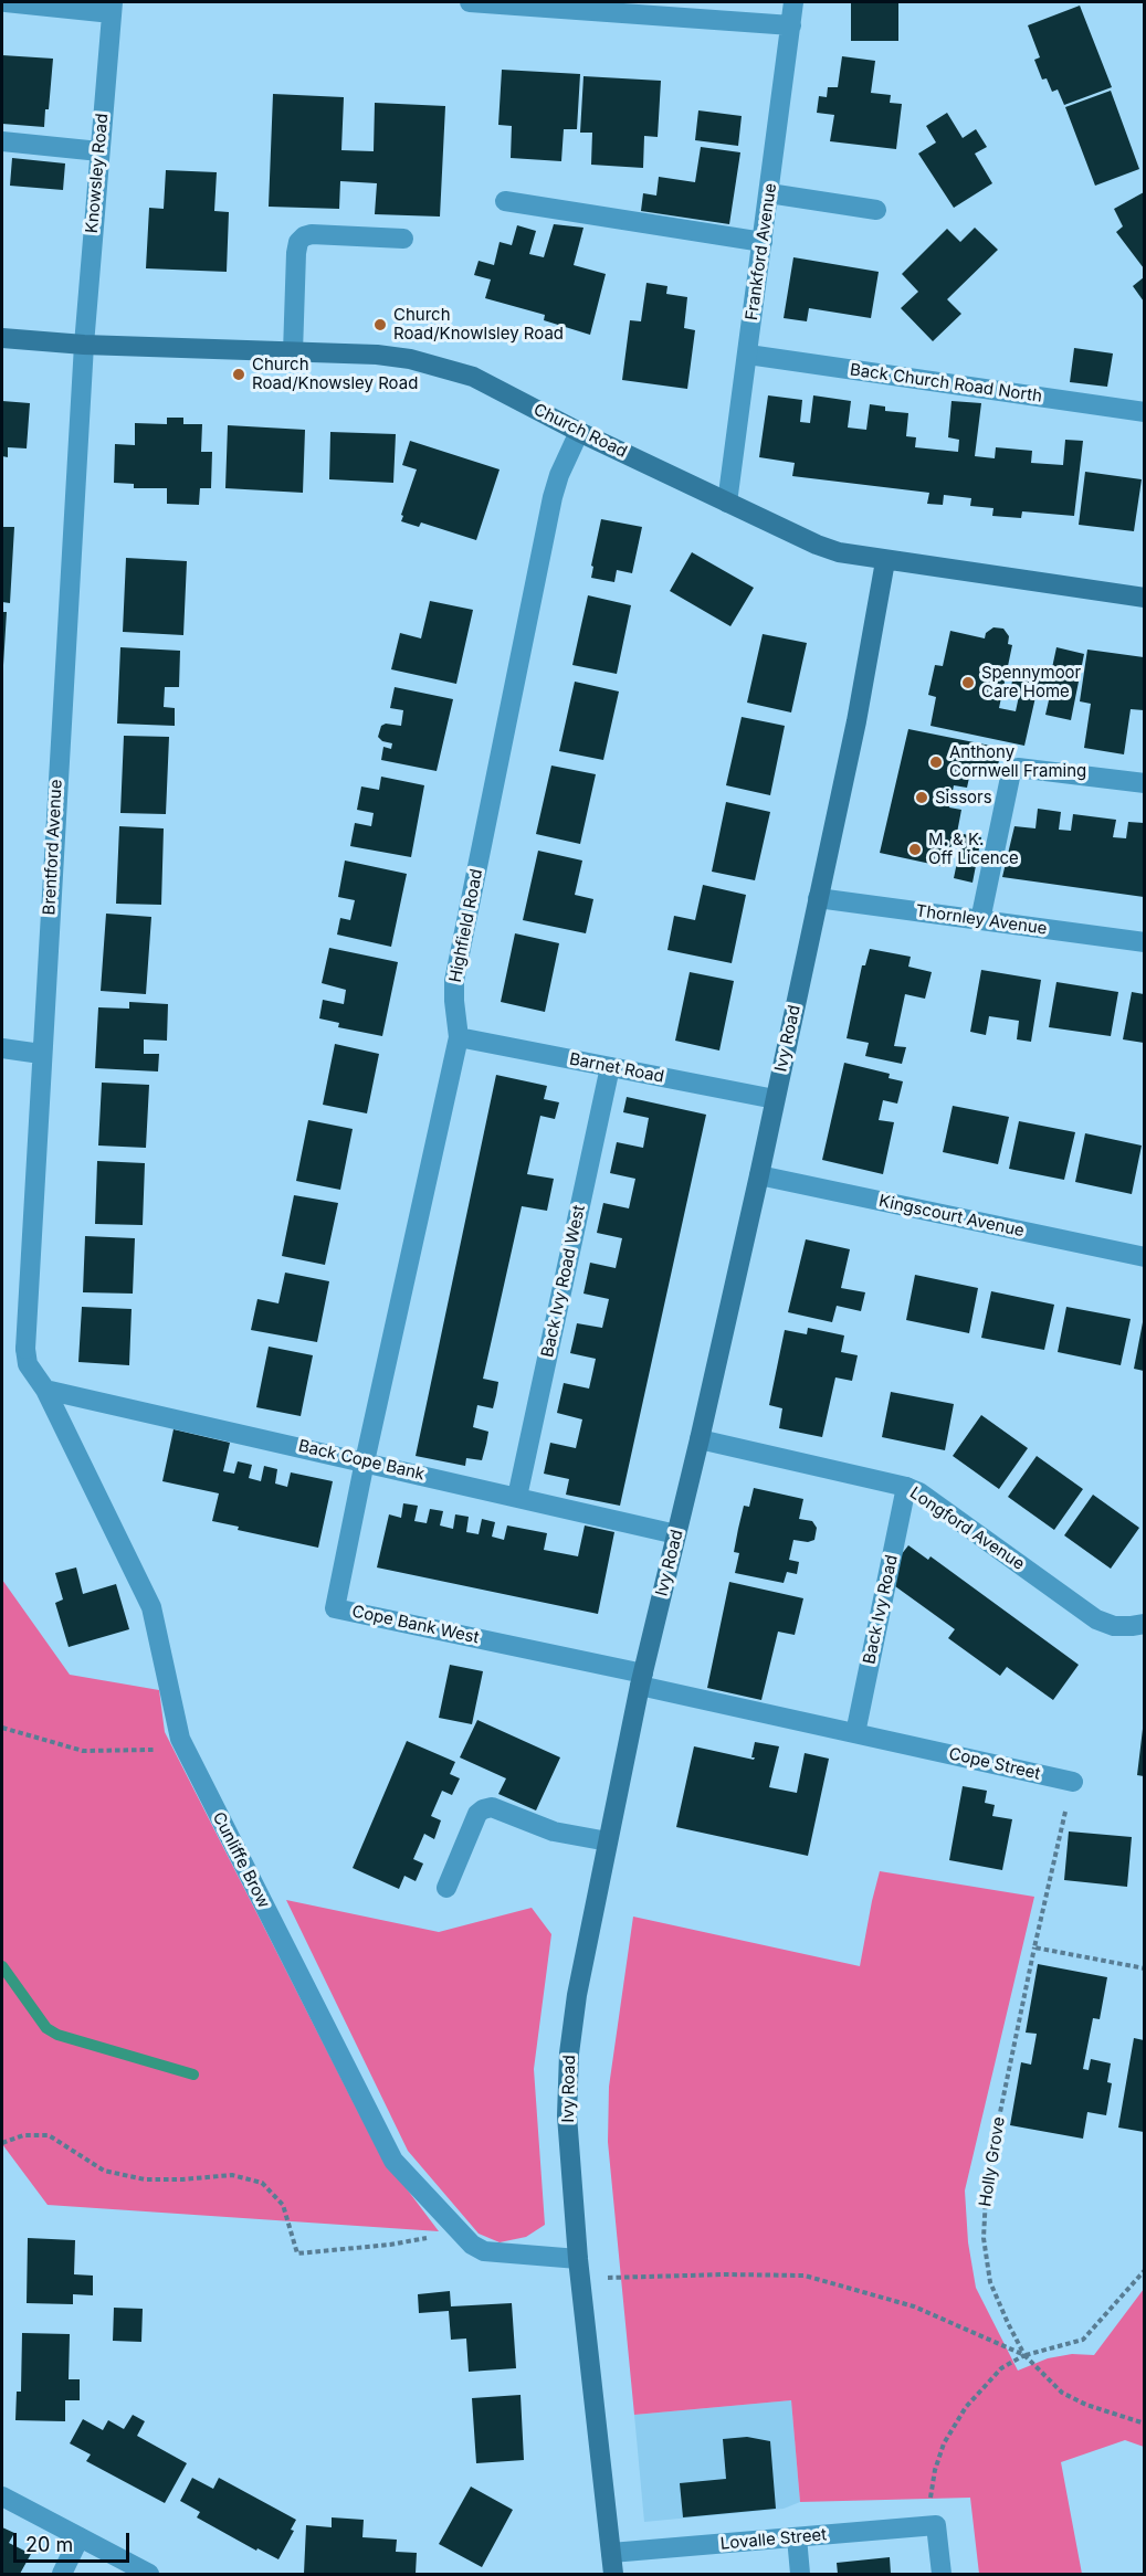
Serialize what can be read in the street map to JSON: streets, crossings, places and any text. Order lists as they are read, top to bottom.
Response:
{
  "streets": {
    "street": [
      "Knowsley Road",
      "Frankford Avenue",
      "Back Church Road North",
      "Church Road",
      "Brentford Avenue",
      "Thornley Avenue",
      "Highfield Road",
      "Ivy Road",
      "Barnet Road",
      "Kingscourt Avenue",
      "Back Ivy Road West",
      "Back Cope Bank",
      "Longford Avenue",
      "Back Ivy Road",
      "Cope Bank West",
      "Cope Street",
      "Cunliffe Brow",
      "Lovalle Street"
    ],
    "path": ["Holly Grove"]
  },
  "crossings": [
    ["Knowsley Road", "Church Road"],
    ["Knowsley Road", "Brentford Avenue"],
    ["Frankford Avenue", "Back Church Road North"],
    ["Frankford Avenue", "Church Road"],
    ["Church Road", "Brentford Avenue"],
    ["Church Road", "Highfield Road"],
    ["Church Road", "Ivy Road"],
    ["Brentford Avenue", "Cunliffe Brow"],
    ["Thornley Avenue", "Ivy Road"],
    ["Highfield Road", "Barnet Road"],
    ["Highfield Road", "Back Cope Bank"],
    ["Highfield Road", "Cope Bank West"],
    ["Ivy Road", "Barnet Road"],
    ["Ivy Road", "Kingscourt Avenue"],
    ["Ivy Road", "Back Cope Bank"],
    ["Ivy Road", "Longford Avenue"],
    ["Ivy Road", "Cope Bank West"],
    ["Ivy Road", "Cope Street"],
    ["Ivy Road", "Cunliffe Brow"],
    ["Ivy Road", "Lovalle Street"],
    ["Barnet Road", "Back Ivy Road West"],
    ["Back Ivy Road West", "Back Cope Bank"],
    ["Back Cope Bank", "Cope Bank West"],
    ["Back Cope Bank", "Cunliffe Brow"],
    ["Longford Avenue", "Back Ivy Road"],
    ["Back Ivy Road", "Cope Street"],
    ["Cope Bank West", "Cope Street"]
  ],
  "places": [
    "Church Road/Knowlsley Road",
    "Church Road/Knowsley Road",
    "Spennymoor Care Home",
    "Anthony Cornwell Framing",
    "Sissors",
    "M. & K. Off Licence"
  ],
  "scale_bar": "20 m"
}
